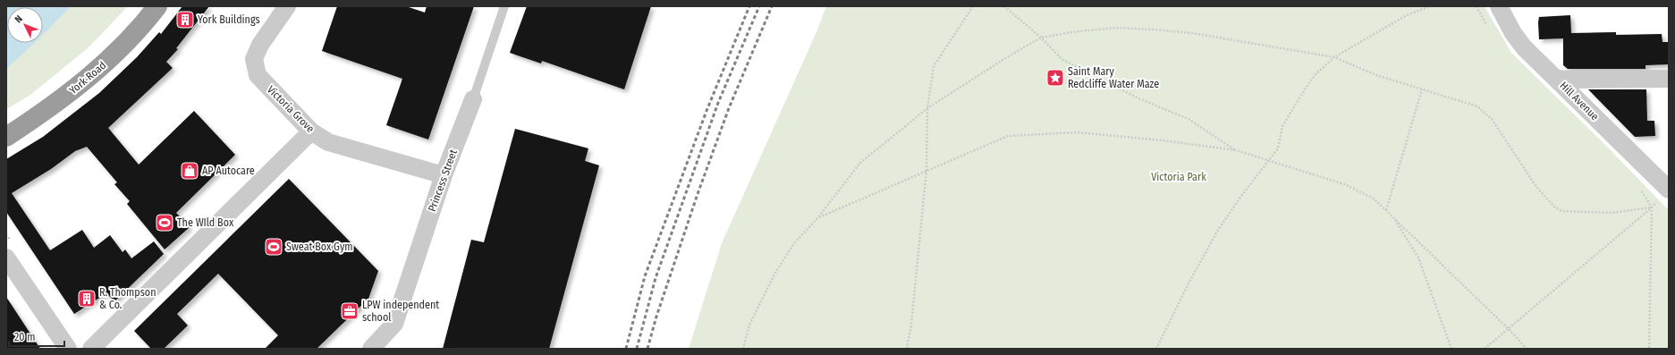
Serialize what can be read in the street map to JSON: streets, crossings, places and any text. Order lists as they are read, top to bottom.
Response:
{
  "streets": {
    "highway": ["York Road"],
    "street": ["Hill Avenue", "Victoria Grove", "Princess Street"]
  },
  "crossings": [
    ["Victoria Grove", "Princess Street"]
  ],
  "parks": ["Victoria Park"],
  "places": {
    "building": ["York Buildings", "R. Thompson & Co."],
    "place": ["Saint Mary Redcliffe Water Maze"],
    "shop": ["AP Autocare"],
    "sports": ["The WIld Box", "Sweat Box Gym"],
    "office": ["LPW independent school"]
  },
  "scale_bar": "20 m",
  "north": "top left"
}
